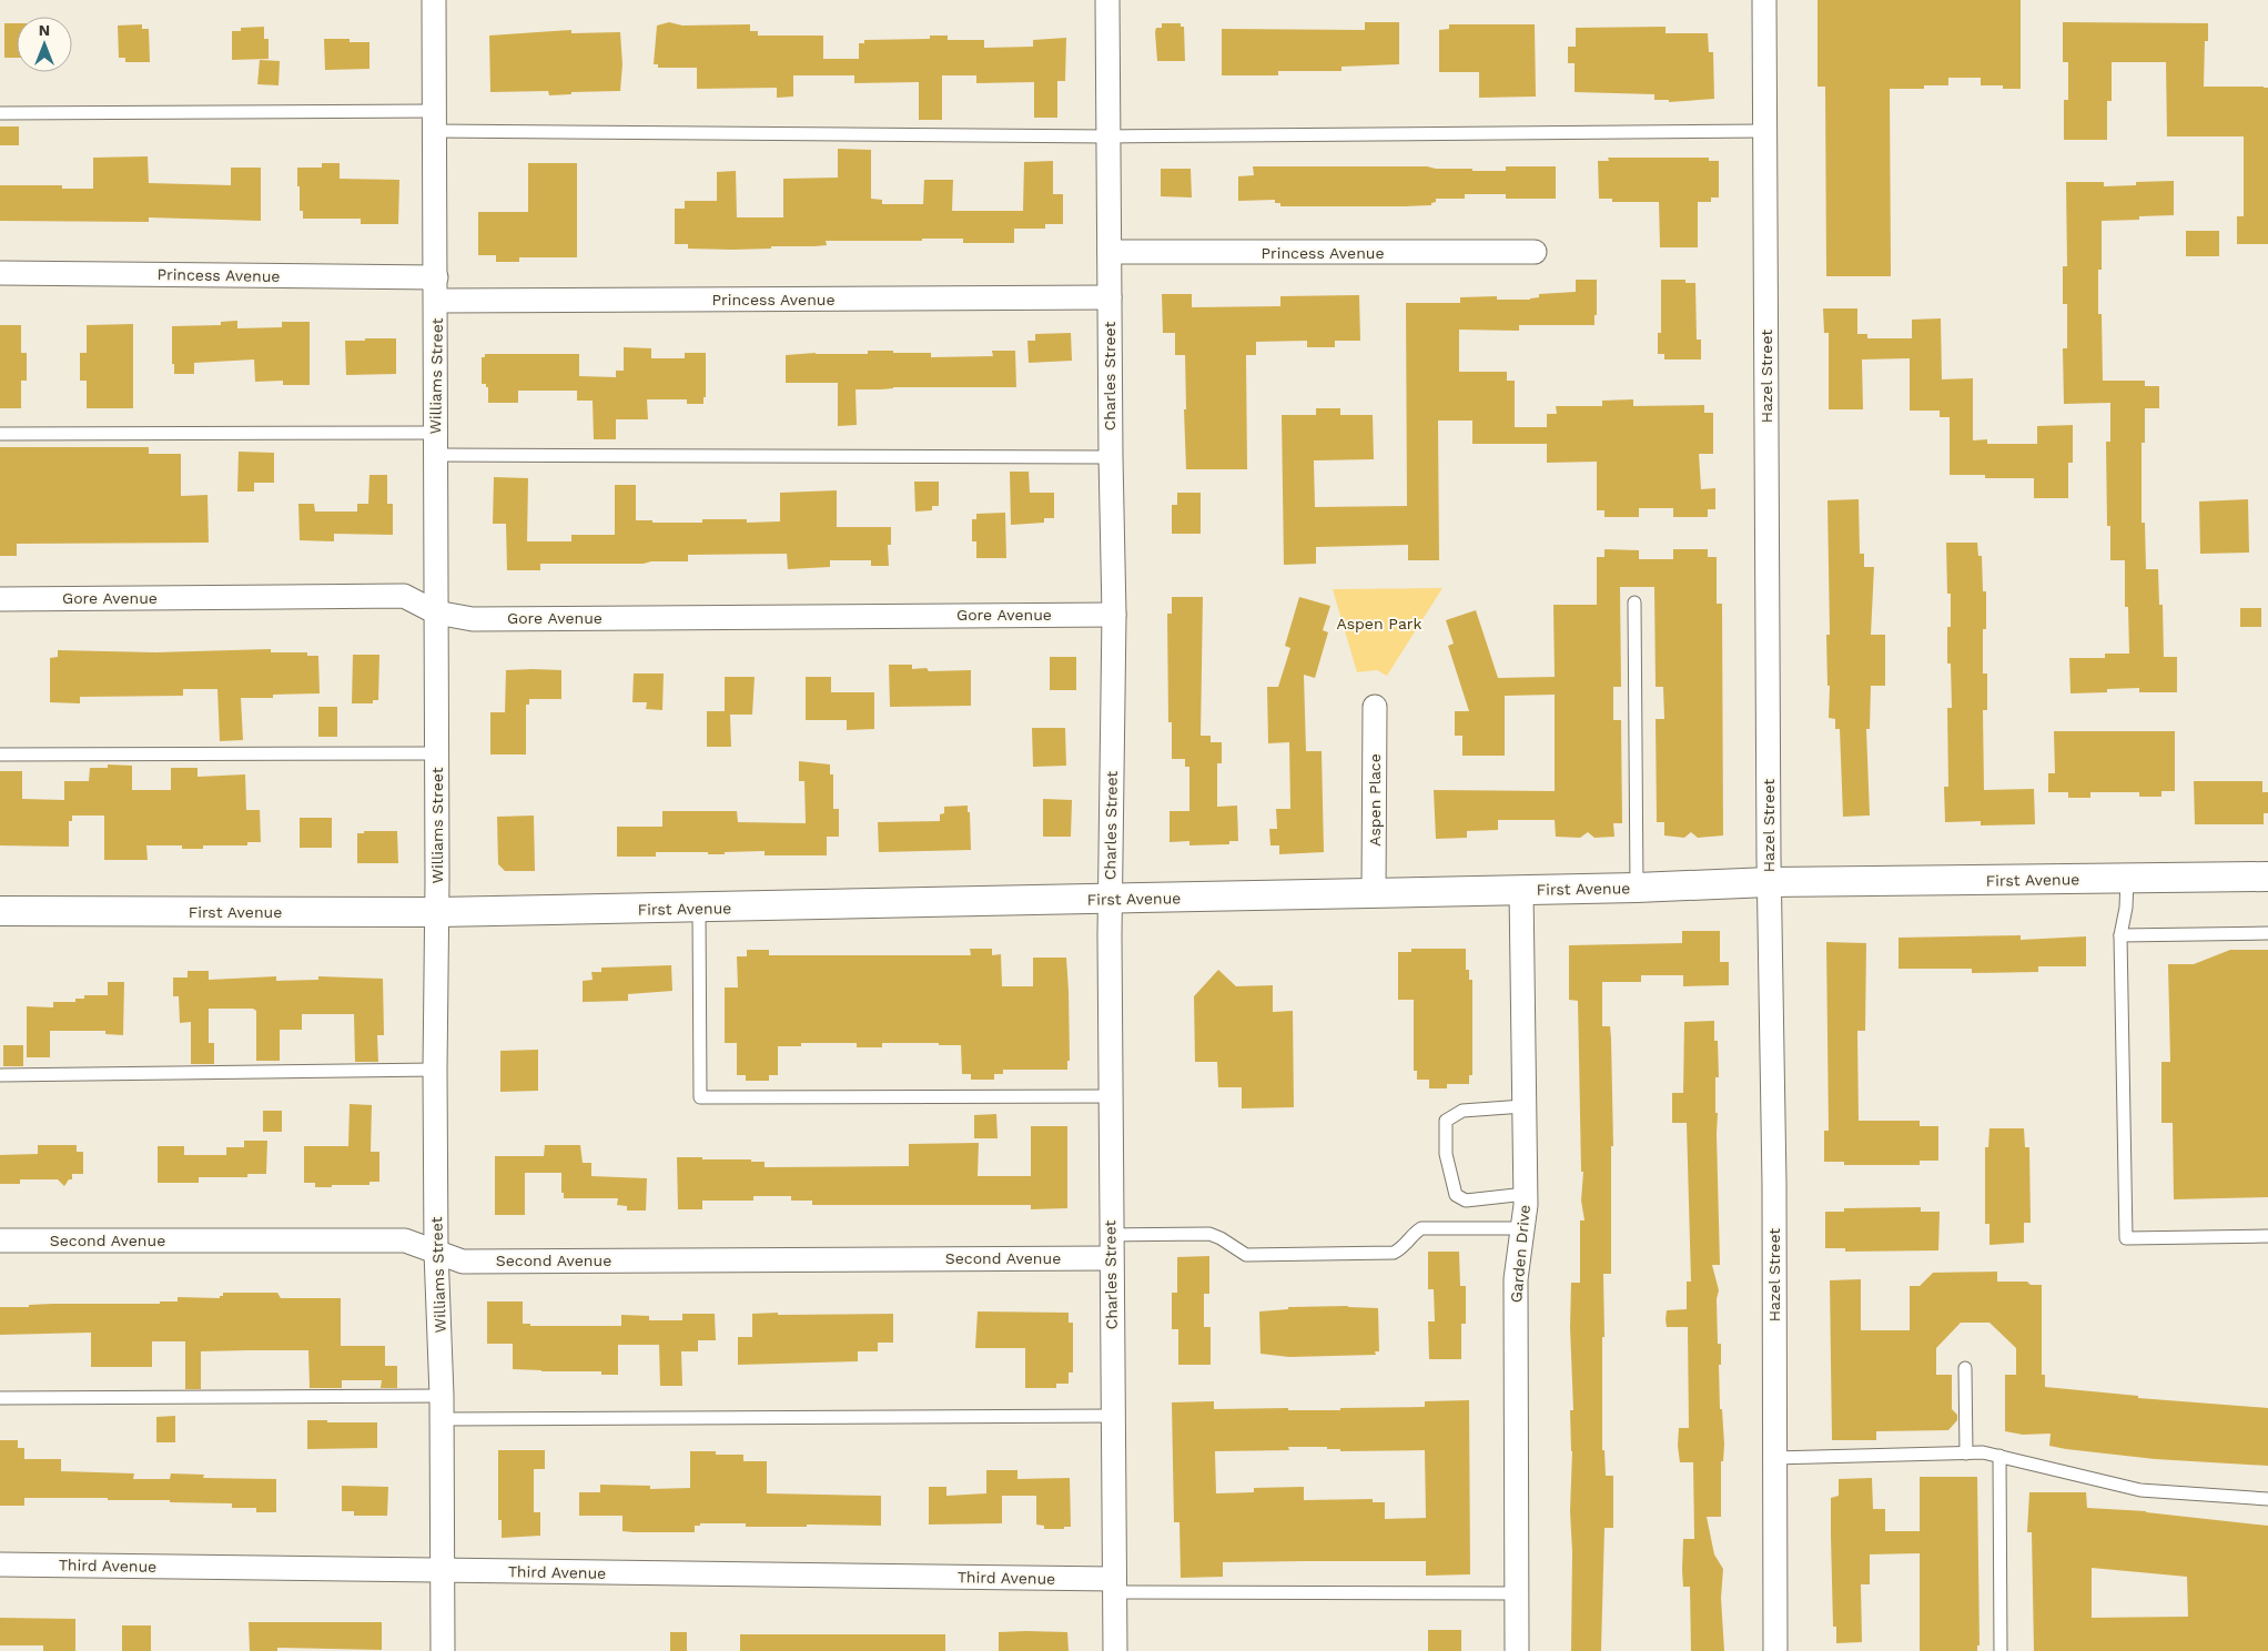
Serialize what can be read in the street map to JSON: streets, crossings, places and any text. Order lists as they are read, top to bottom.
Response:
{
  "streets": {
    "street": [
      "Princess Avenue",
      "Williams Street",
      "Charles Street",
      "Hazel Street",
      "Gore Avenue",
      "Aspen Place",
      "First Avenue",
      "Second Avenue",
      "Garden Drive",
      "Third Avenue"
    ]
  },
  "crossings": [
    ["Princess Avenue", "Williams Street"],
    ["Princess Avenue", "Charles Street"],
    ["Williams Street", "Gore Avenue"],
    ["Williams Street", "First Avenue"],
    ["Williams Street", "Second Avenue"],
    ["Williams Street", "Third Avenue"],
    ["Charles Street", "Gore Avenue"],
    ["Charles Street", "First Avenue"],
    ["Charles Street", "Second Avenue"],
    ["Charles Street", "Third Avenue"],
    ["Hazel Street", "First Avenue"],
    ["Aspen Place", "First Avenue"],
    ["First Avenue", "Garden Drive"]
  ],
  "parks": ["Aspen Park"],
  "north": "top"
}
